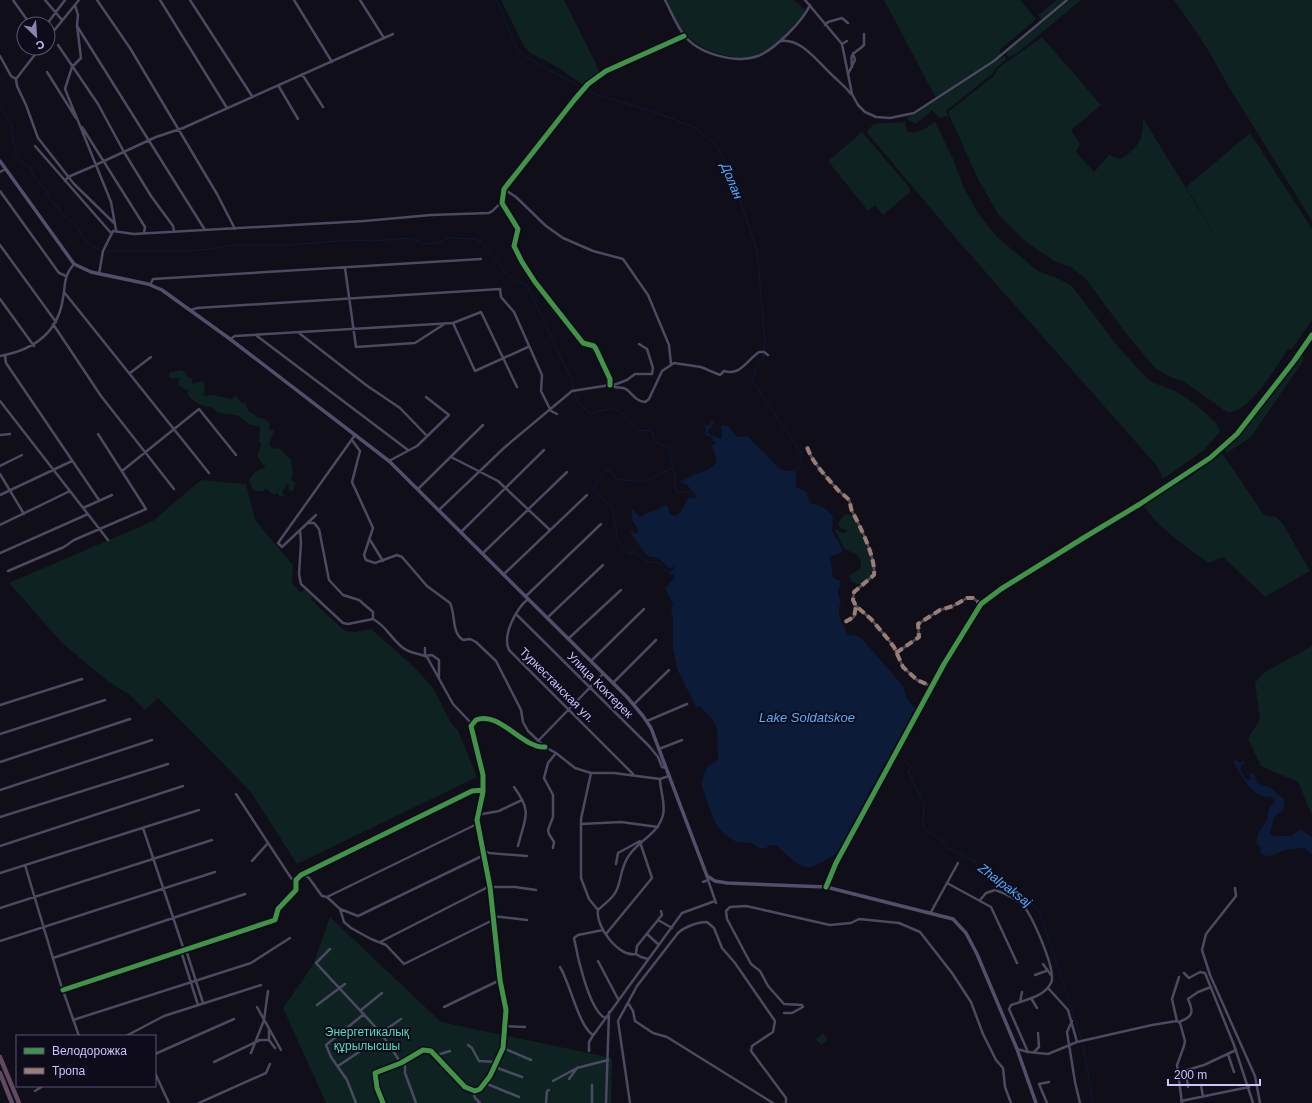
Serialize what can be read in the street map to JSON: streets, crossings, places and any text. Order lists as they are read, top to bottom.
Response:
{
  "streets": {
    "street": ["Туркестанская ул.", "Улица Коктерек"]
  },
  "crossings": [
    ["Туркестанская ул.", "Улица Коктерек"]
  ],
  "water": ["Долан", "Lake Soldatskoe", "Zhalpaksaj"],
  "parks": ["Энергетикалық құрылысшы"],
  "legend": ["Велодорожка", "Тропа"],
  "scale_bar": "200 m",
  "north": "bottom right"
}
